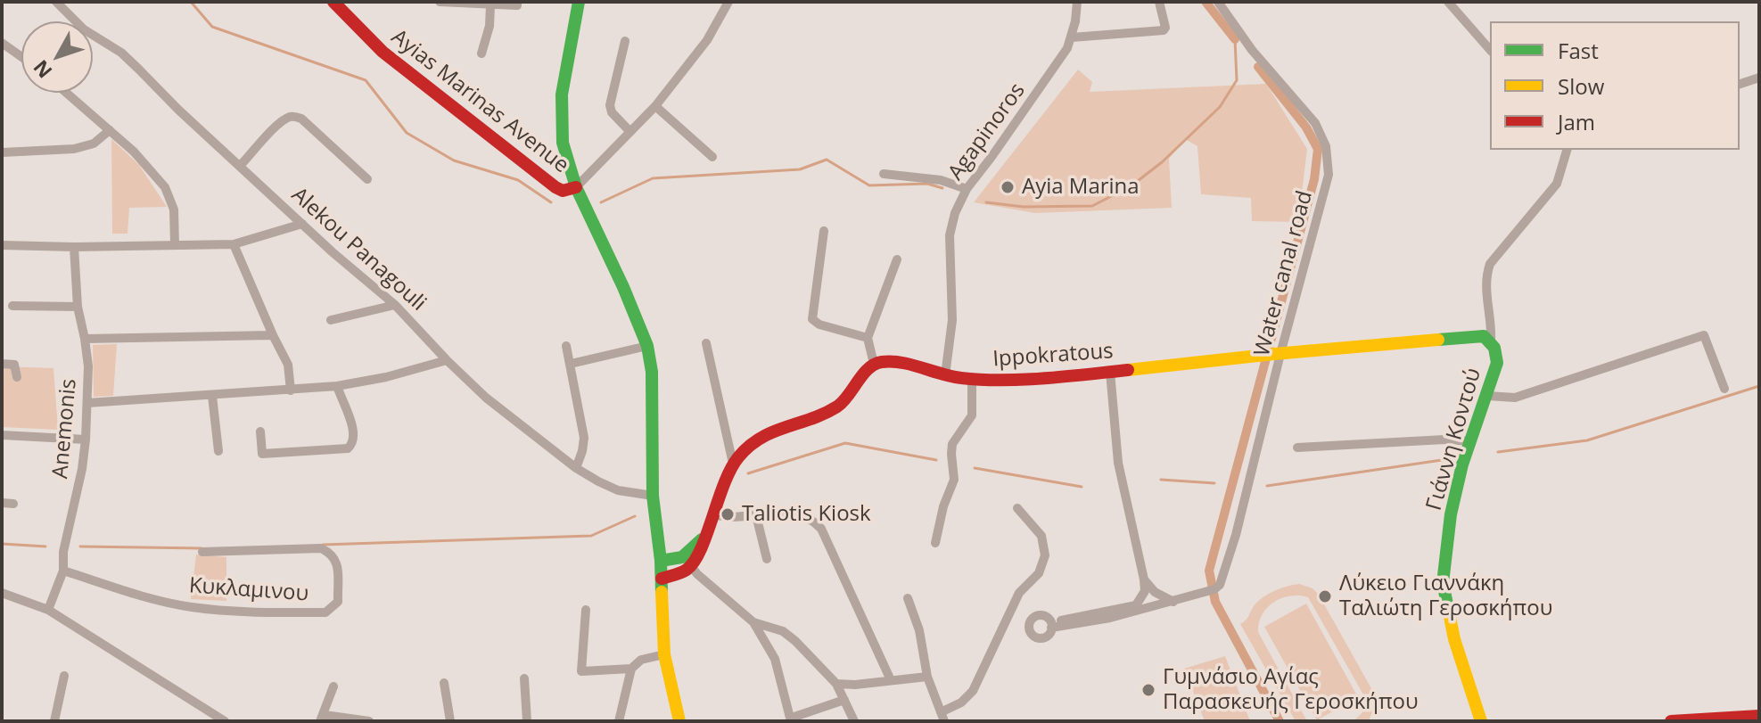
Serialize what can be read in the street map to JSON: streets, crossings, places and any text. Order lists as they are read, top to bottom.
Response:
{
  "streets": {
    "street": [
      "Ayias Marinas Avenue",
      "Agapinoros",
      "Alekou Panagouli",
      "Water canal road",
      "Ippokratous",
      "Anemonis",
      "Γιάννη Κοντού",
      "Κυκλαμινου"
    ]
  },
  "crossings": [
    ["Agapinoros", "Ippokratous"],
    ["Water canal road", "Ippokratous"],
    ["Ippokratous", "Γιάννη Κοντού"],
    ["Anemonis", "Κυκλαμινου"]
  ],
  "places": [
    "Ayia Marina",
    "Taliotis Kiosk",
    "Λύκειο Γιαννάκη Ταλιώτη Γεροσκήπου",
    "Γυμνάσιο Αγίας Παρασκευής Γεροσκήπου"
  ],
  "legend": ["Fast", "Slow", "Jam"],
  "north": "bottom left"
}
